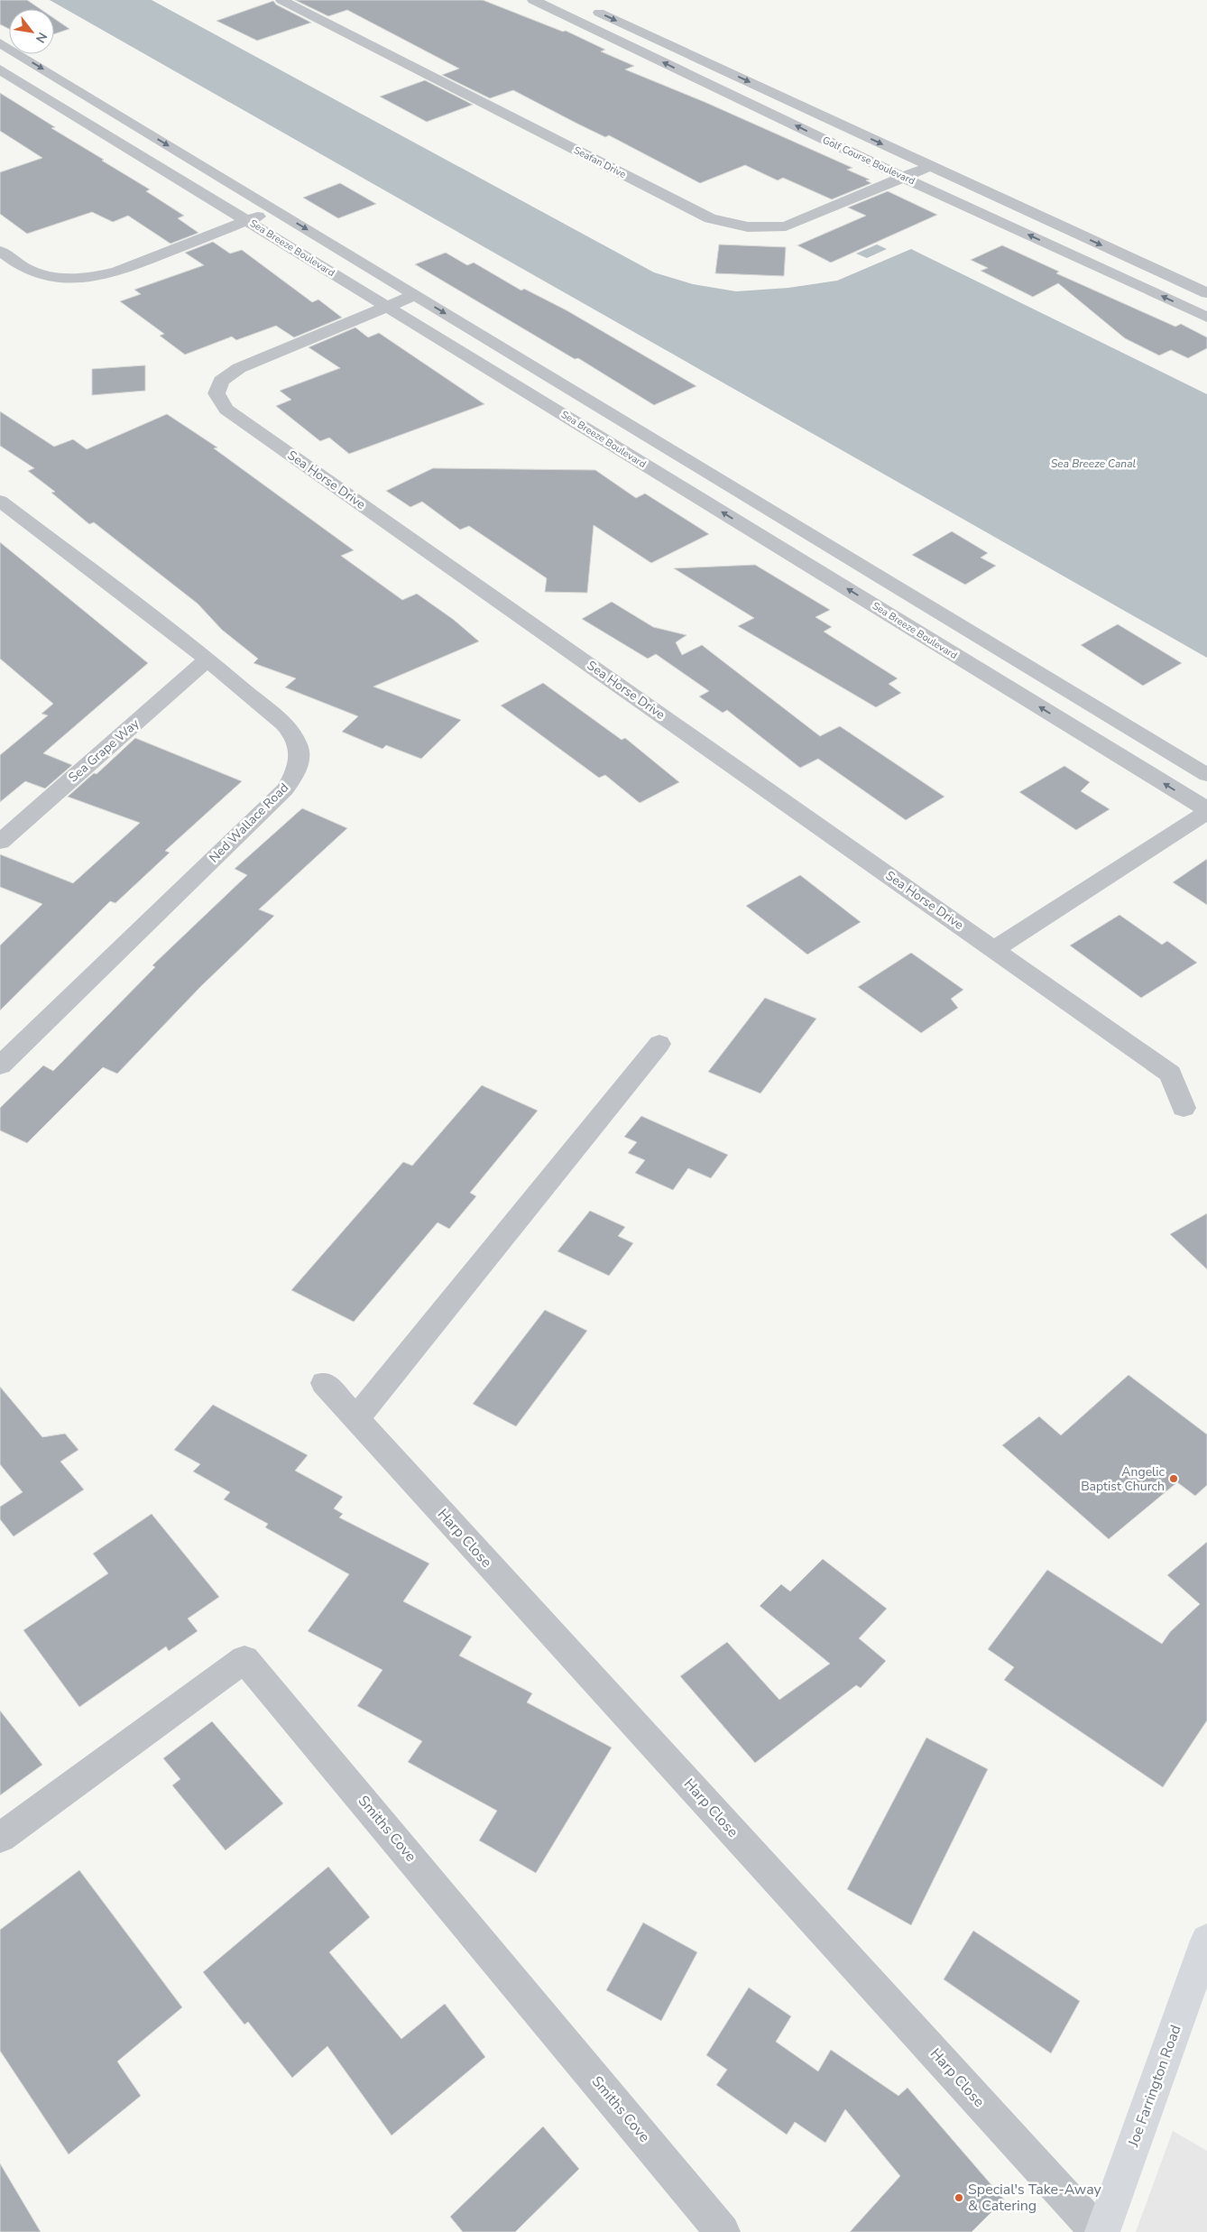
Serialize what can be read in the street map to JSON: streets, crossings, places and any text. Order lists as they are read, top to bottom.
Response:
{
  "streets": {
    "main road": ["Joe Farrington Road"],
    "street": [
      "Golf Course Boulevard",
      "Seafan Drive",
      "Sea Breeze Boulevard",
      "Sea Horse Drive",
      "Sea Grape Way",
      "Ned Wallace Road",
      "Harp Close",
      "Smiths Cove"
    ]
  },
  "crossings": [
    ["Golf Course Boulevard", "Seafan Drive"],
    ["Sea Breeze Boulevard", "Sea Horse Drive"],
    ["Sea Grape Way", "Ned Wallace Road"]
  ],
  "water": ["Sea Breeze Canal"],
  "places": ["Angelic Baptist Church", "Special's Take-Away & Catering"],
  "north": "bottom right"
}
